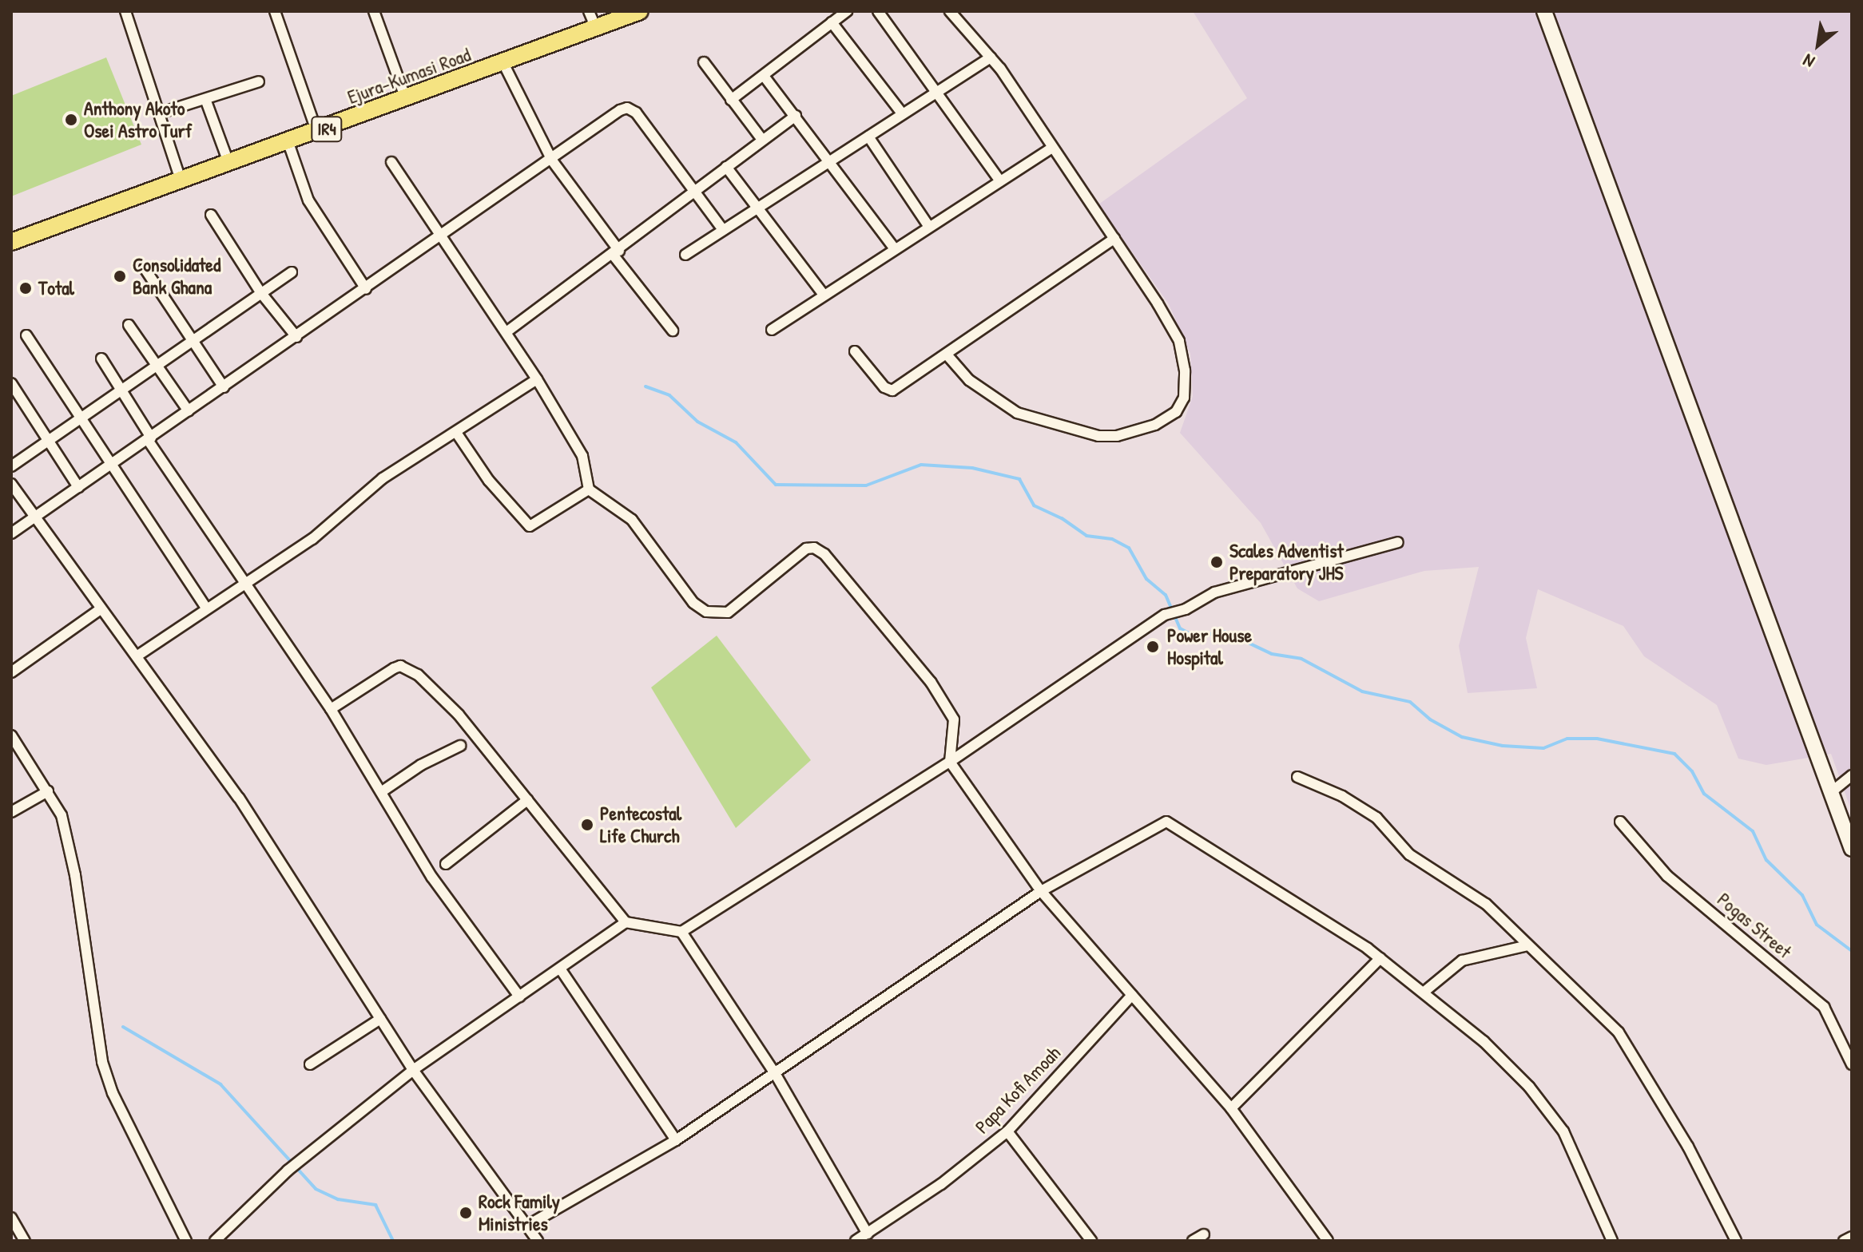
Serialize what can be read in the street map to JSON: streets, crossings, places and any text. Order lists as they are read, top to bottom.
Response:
{
  "streets": {
    "main road": ["Ejura-Kumasi Road", "IR4"],
    "street": ["Pogas Street", "Papa Kofi Amoah"]
  },
  "places": [
    "Anthony Akoto Osei Astro Turf",
    "Consolidated Bank Ghana",
    "Total",
    "Scales Adventist Preparatory JHS",
    "Power House Hospital",
    "Pentecostal Life Church",
    "Rock Family Ministries"
  ],
  "north": "bottom left"
}
